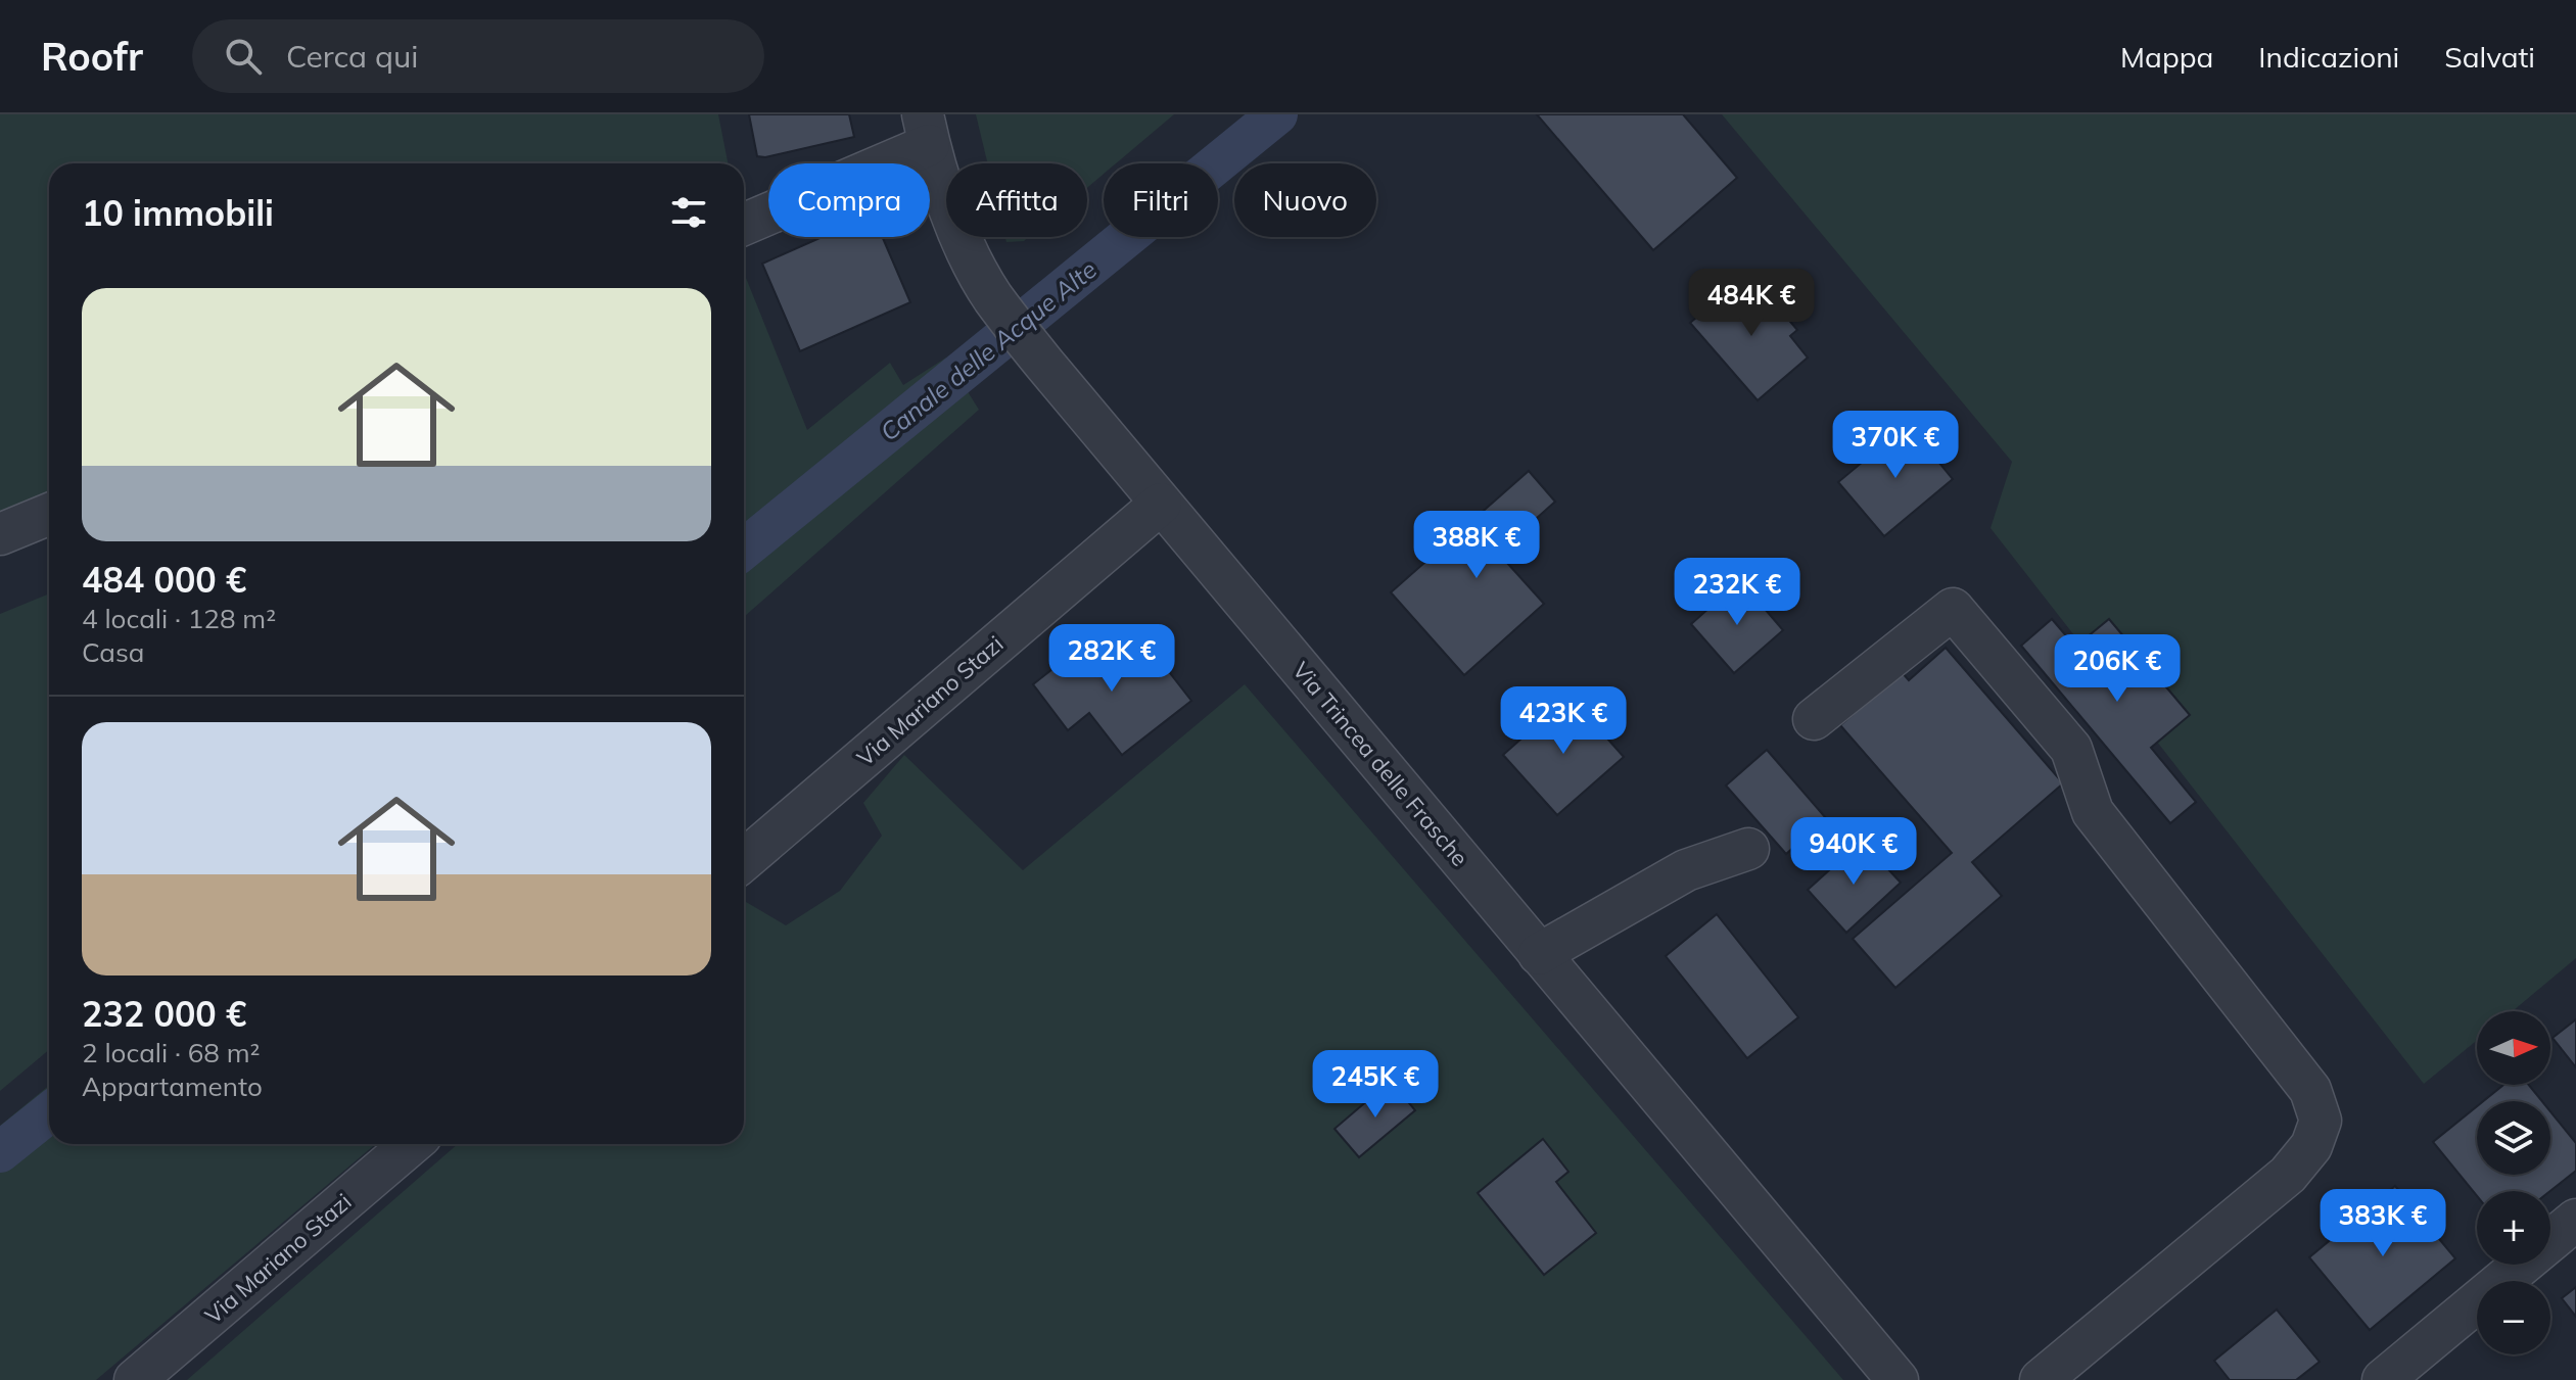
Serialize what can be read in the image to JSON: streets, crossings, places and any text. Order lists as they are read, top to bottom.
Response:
{
  "streets": {
    "street": ["Via Mariano Stazi", "Via Trincea delle Frasche"]
  },
  "crossings": [
    ["Via Mariano Stazi", "Via Trincea delle Frasche"]
  ],
  "water": ["Canale delle Acque Alte"],
  "north": "right",
  "page": {
    "header": "Roofr",
    "search": "Cerca qui",
    "nav": ["Mappa", "Indicazioni", "Salvati"],
    "chip": [
      "Compra",
      "Affitta",
      "Filtri",
      "Nuovo"
    ],
    "heading": "10 immobili",
    "list": [
      {
        "name": "484 000 €",
        "note": "4 locali · 128 m² · Casa"
      },
      {
        "name": "232 000 €",
        "note": "2 locali · 68 m² · Appartamento"
      }
    ],
    "price": [
      "484K €",
      "370K €",
      "388K €",
      "232K €",
      "282K €",
      "206K €",
      "423K €",
      "940K €",
      "245K €",
      "383K €"
    ],
    "map_buttons": ["+", "−"]
  }
}
